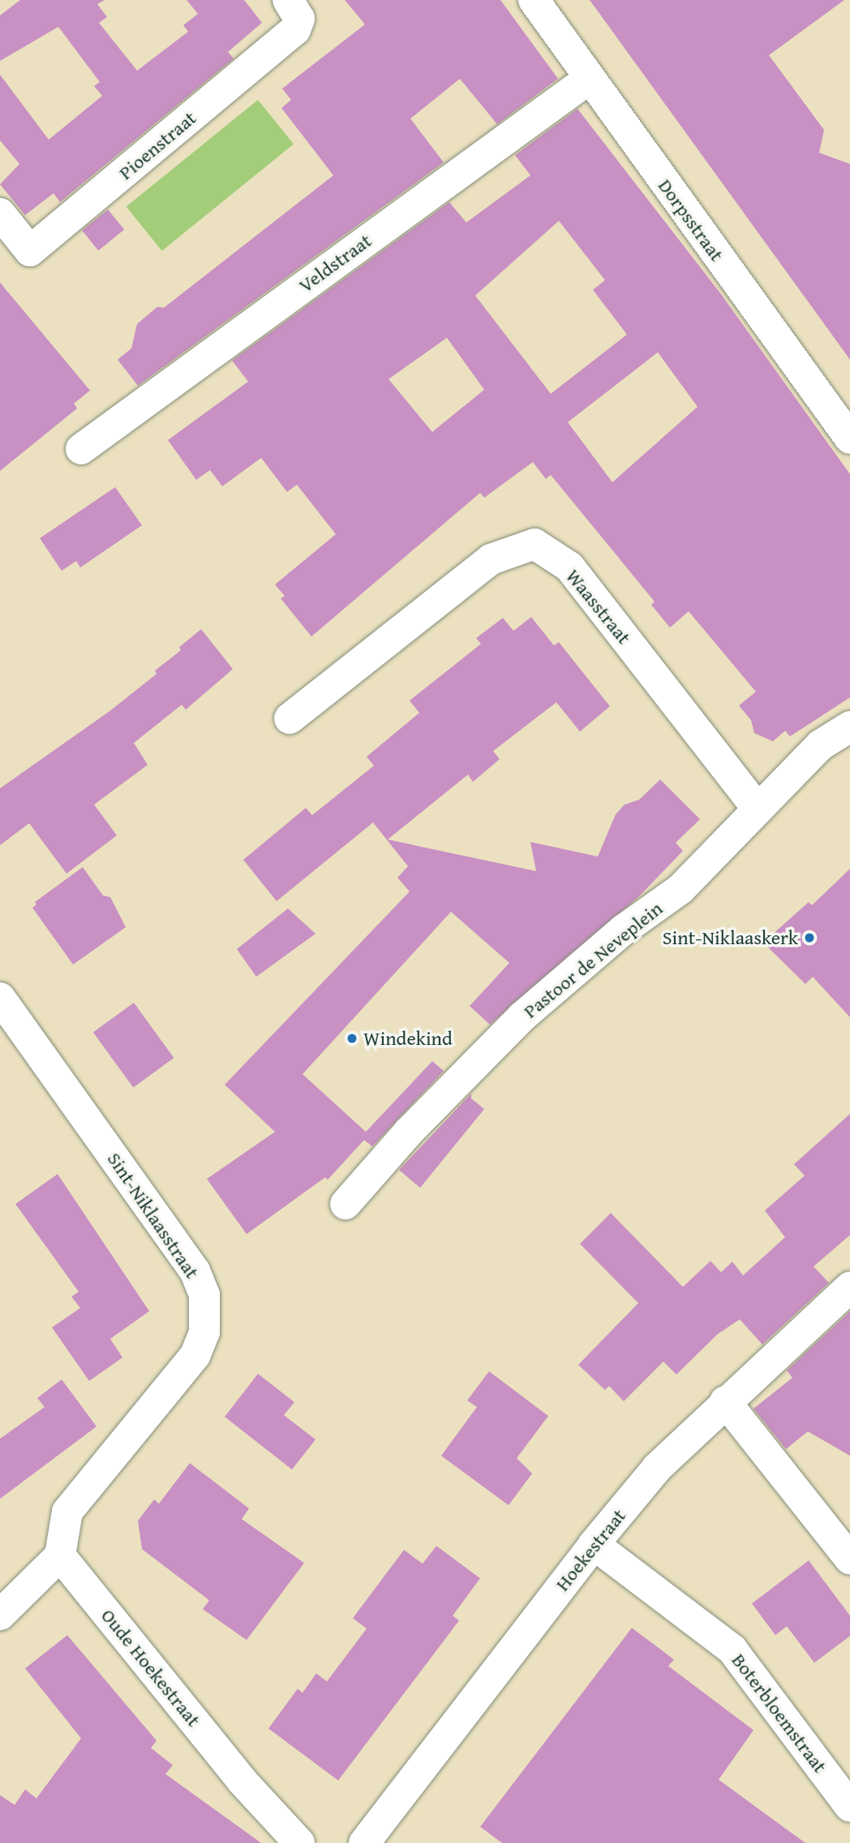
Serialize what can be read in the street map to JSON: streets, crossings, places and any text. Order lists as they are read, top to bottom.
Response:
{
  "streets": {
    "street": [
      "Pioenstraat",
      "Dorpsstraat",
      "Veldstraat",
      "Waasstraat",
      "Pastoor de Neveplein",
      "Sint-Niklaasstraat",
      "Hoekestraat",
      "Oude Hoekestraat",
      "Boterbloemstraat"
    ]
  },
  "crossings": [
    ["Dorpsstraat", "Veldstraat"],
    ["Waasstraat", "Pastoor de Neveplein"],
    ["Sint-Niklaasstraat", "Oude Hoekestraat"],
    ["Hoekestraat", "Boterbloemstraat"]
  ],
  "places": ["Sint-Niklaaskerk", "Windekind"]
}
